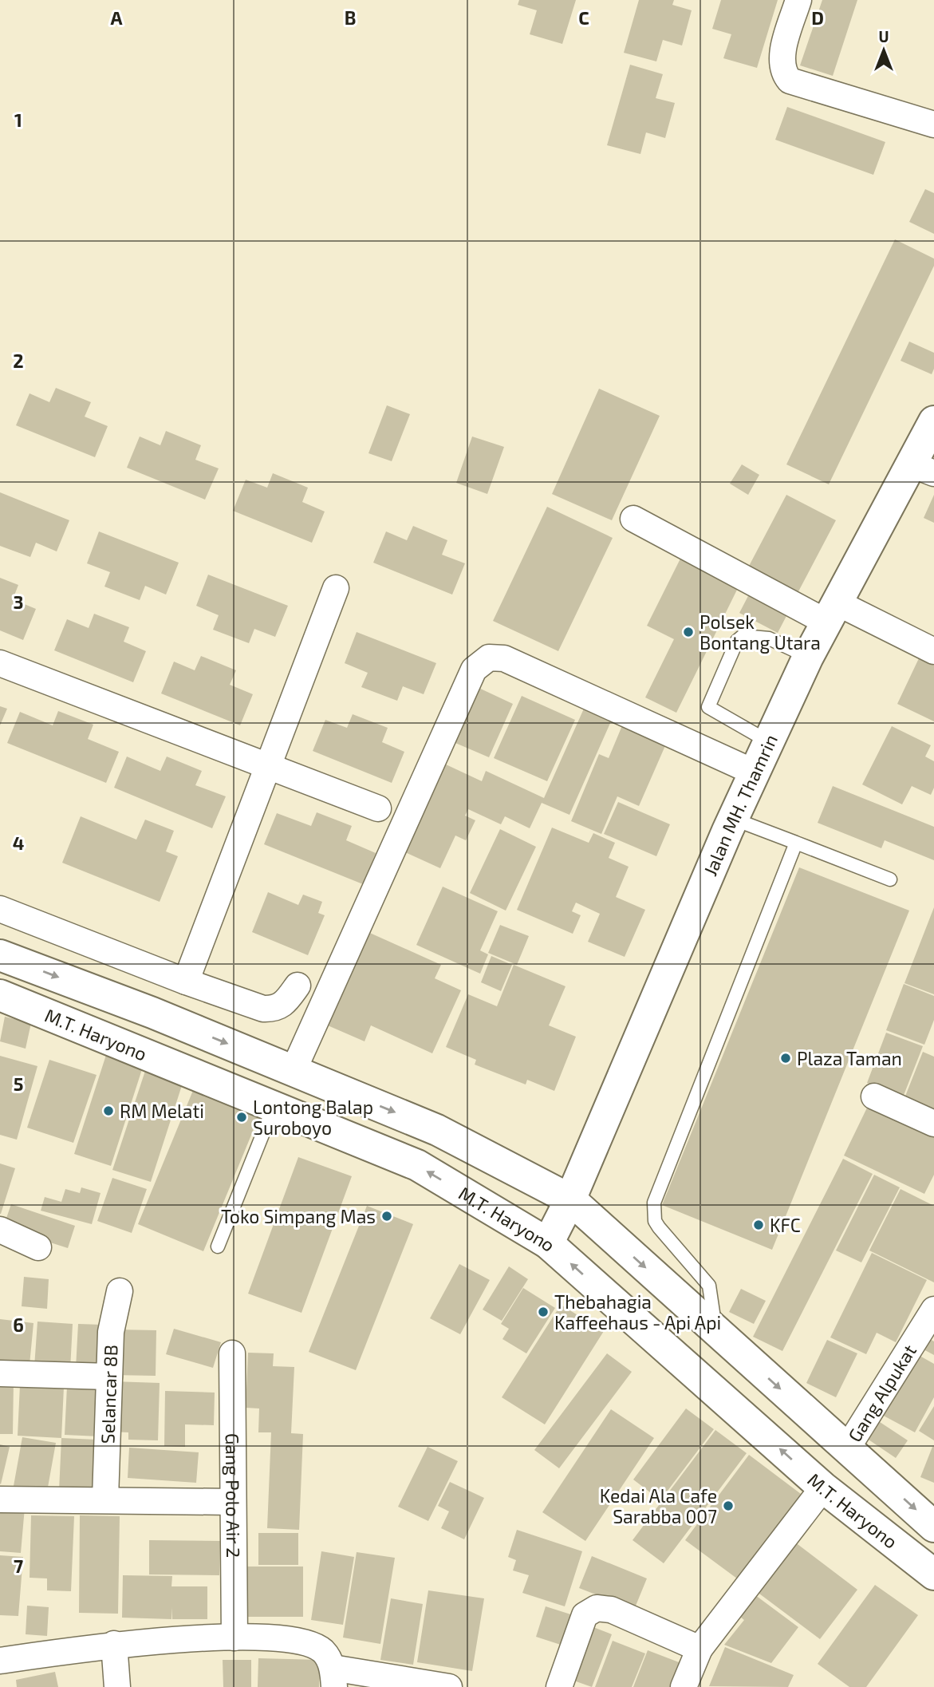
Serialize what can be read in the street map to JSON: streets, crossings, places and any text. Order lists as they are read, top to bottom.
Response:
{
  "streets": {
    "main road": ["Jalan MH. Thamrin", "M.T. Haryono"],
    "street": ["Gang Alpukat", "Selancar 8B", "Gang Polo Air 2"]
  },
  "crossings": [
    ["Jalan MH. Thamrin", "M.T. Haryono"]
  ],
  "places": [
    "Polsek Bontang Utara",
    "Plaza Taman",
    "RM Melati",
    "Lontong Balap Suroboyo",
    "Toko Simpang Mas",
    "KFC",
    "Thebahagia Kaffeehaus - Api Api",
    "Kedai Ala Cafe Sarabba 007"
  ],
  "north": "top",
  "grid": {
    "columns": [
      "A",
      "B",
      "C",
      "D"
    ],
    "rows": [
      "1",
      "2",
      "3",
      "4",
      "5",
      "6",
      "7"
    ]
  }
}
